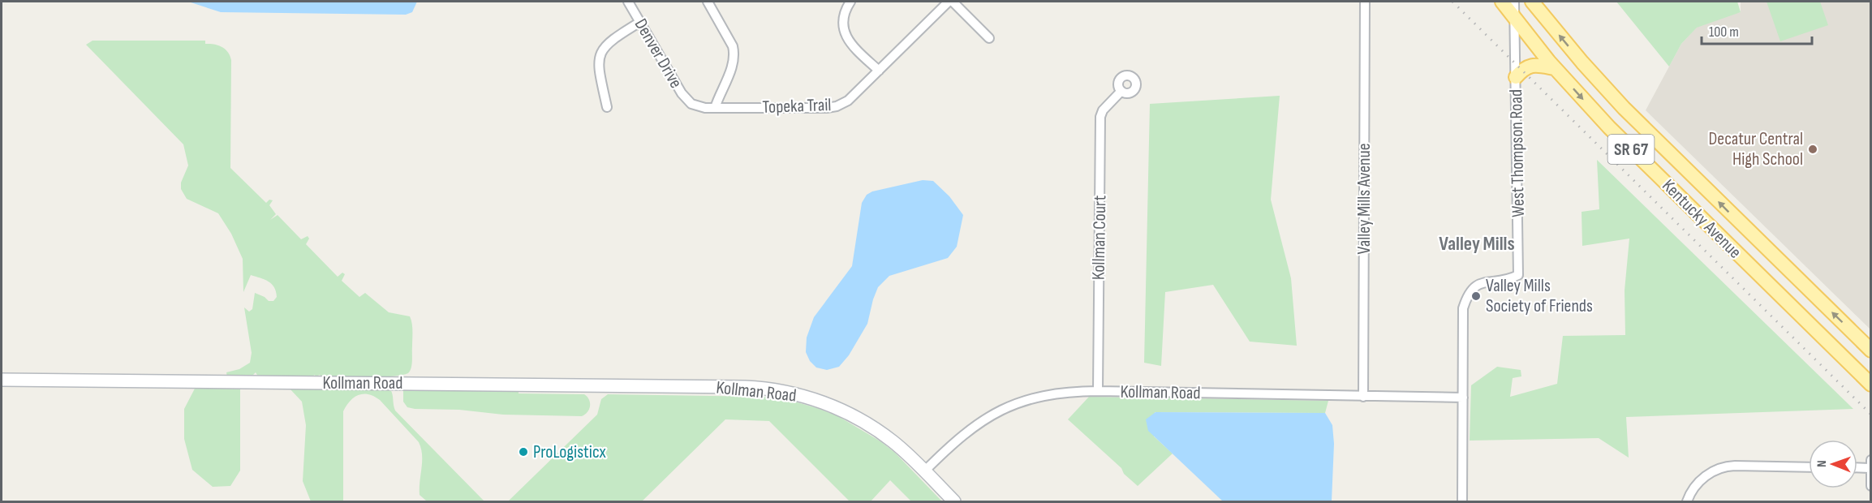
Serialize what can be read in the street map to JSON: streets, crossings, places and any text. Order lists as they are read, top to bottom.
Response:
{
  "streets": {
    "main road": ["SR 67", "Kentucky Avenue"],
    "street": [
      "Denver Drive",
      "Topeka Trail",
      "West Thompson Road",
      "Valley Mills Avenue",
      "Kollman Court",
      "Kollman Road"
    ]
  },
  "crossings": [
    ["Denver Drive", "Topeka Trail"],
    ["West Thompson Road", "Kentucky Avenue"],
    ["West Thompson Road", "Kollman Road"],
    ["Valley Mills Avenue", "Kollman Road"],
    ["Kollman Court", "Kollman Road"]
  ],
  "districts": ["Valley Mills"],
  "places": ["Decatur Central High School", "Valley Mills Society of Friends", "ProLogisticx"],
  "scale_bar": "100 m",
  "north": "left"
}
